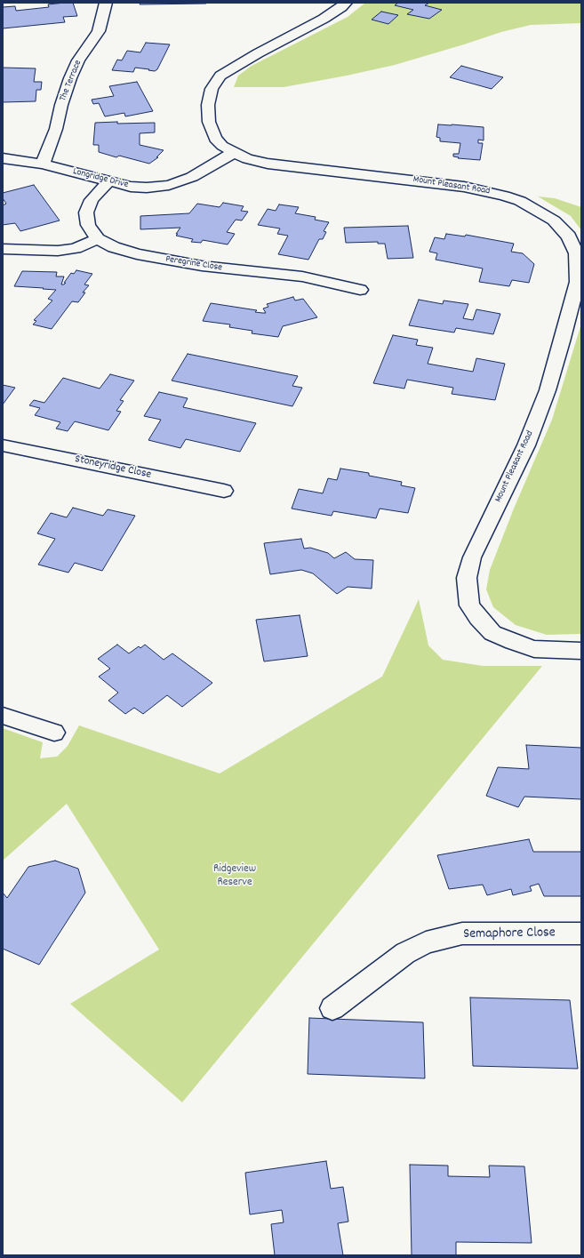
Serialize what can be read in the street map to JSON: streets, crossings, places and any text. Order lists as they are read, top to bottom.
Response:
{
  "streets": {
    "street": [
      "The Terrace",
      "Longridge Drive",
      "Mount Pleasant Road",
      "Peregrine Close",
      "Stoneyridge Close",
      "Semaphore Close"
    ]
  },
  "crossings": [
    ["The Terrace", "Longridge Drive"],
    ["Longridge Drive", "Mount Pleasant Road"],
    ["Longridge Drive", "Peregrine Close"]
  ],
  "parks": ["Ridgeview Reserve"]
}
